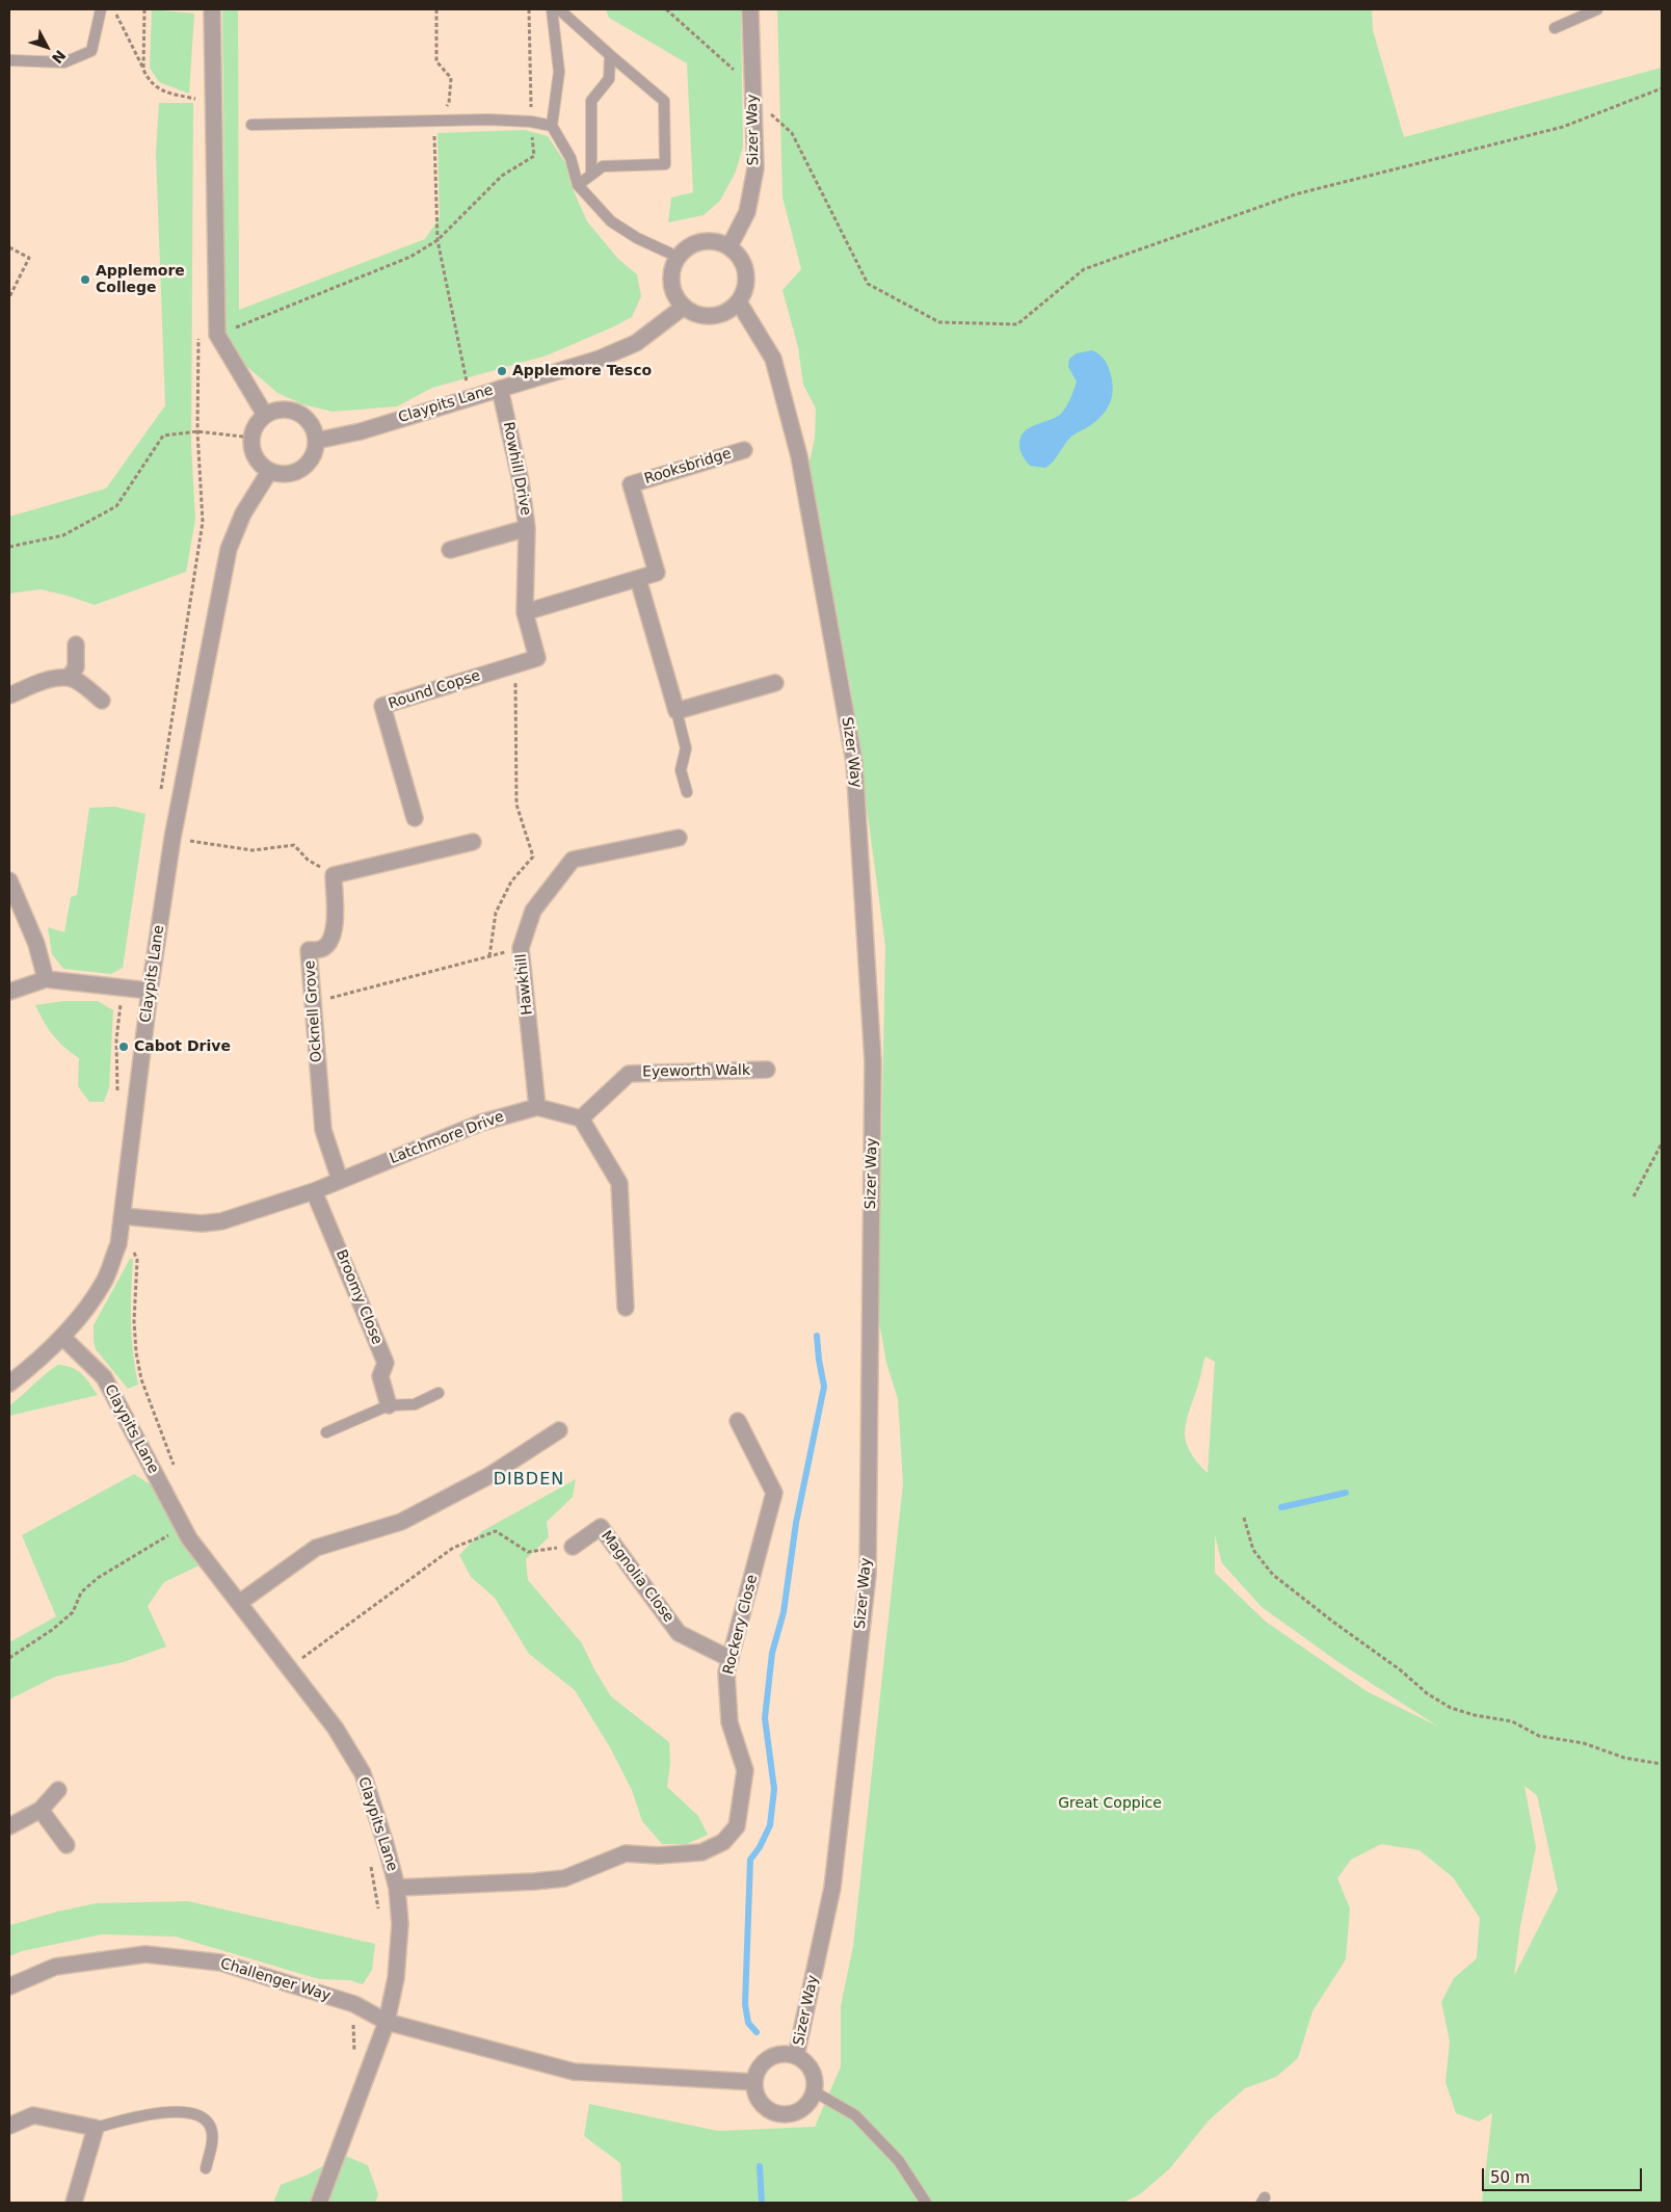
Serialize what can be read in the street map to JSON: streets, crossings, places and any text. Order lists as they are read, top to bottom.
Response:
{
  "streets": {
    "street": [
      "Sizer Way",
      "Claypits Lane",
      "Rooksbridge",
      "Rowhill Drive",
      "Round Copse",
      "Hawkhill",
      "Ocknell Grove",
      "Eyeworth Walk",
      "Latchmore Drive",
      "Broomy Close",
      "Magnolia Close",
      "Rockery Close",
      "Challenger Way"
    ]
  },
  "crossings": [
    ["Sizer Way", "Claypits Lane"],
    ["Claypits Lane", "Rowhill Drive"],
    ["Claypits Lane", "Latchmore Drive"],
    ["Claypits Lane", "Rockery Close"],
    ["Claypits Lane", "Challenger Way"],
    ["Rowhill Drive", "Round Copse"],
    ["Hawkhill", "Latchmore Drive"],
    ["Ocknell Grove", "Latchmore Drive"],
    ["Latchmore Drive", "Broomy Close"],
    ["Magnolia Close", "Rockery Close"]
  ],
  "districts": ["DIBDEN"],
  "parks": ["Great Coppice"],
  "places": ["Applemore College", "Applemore Tesco", "Cabot Drive"],
  "scale_bar": "50 m",
  "north": "bottom right"
}
